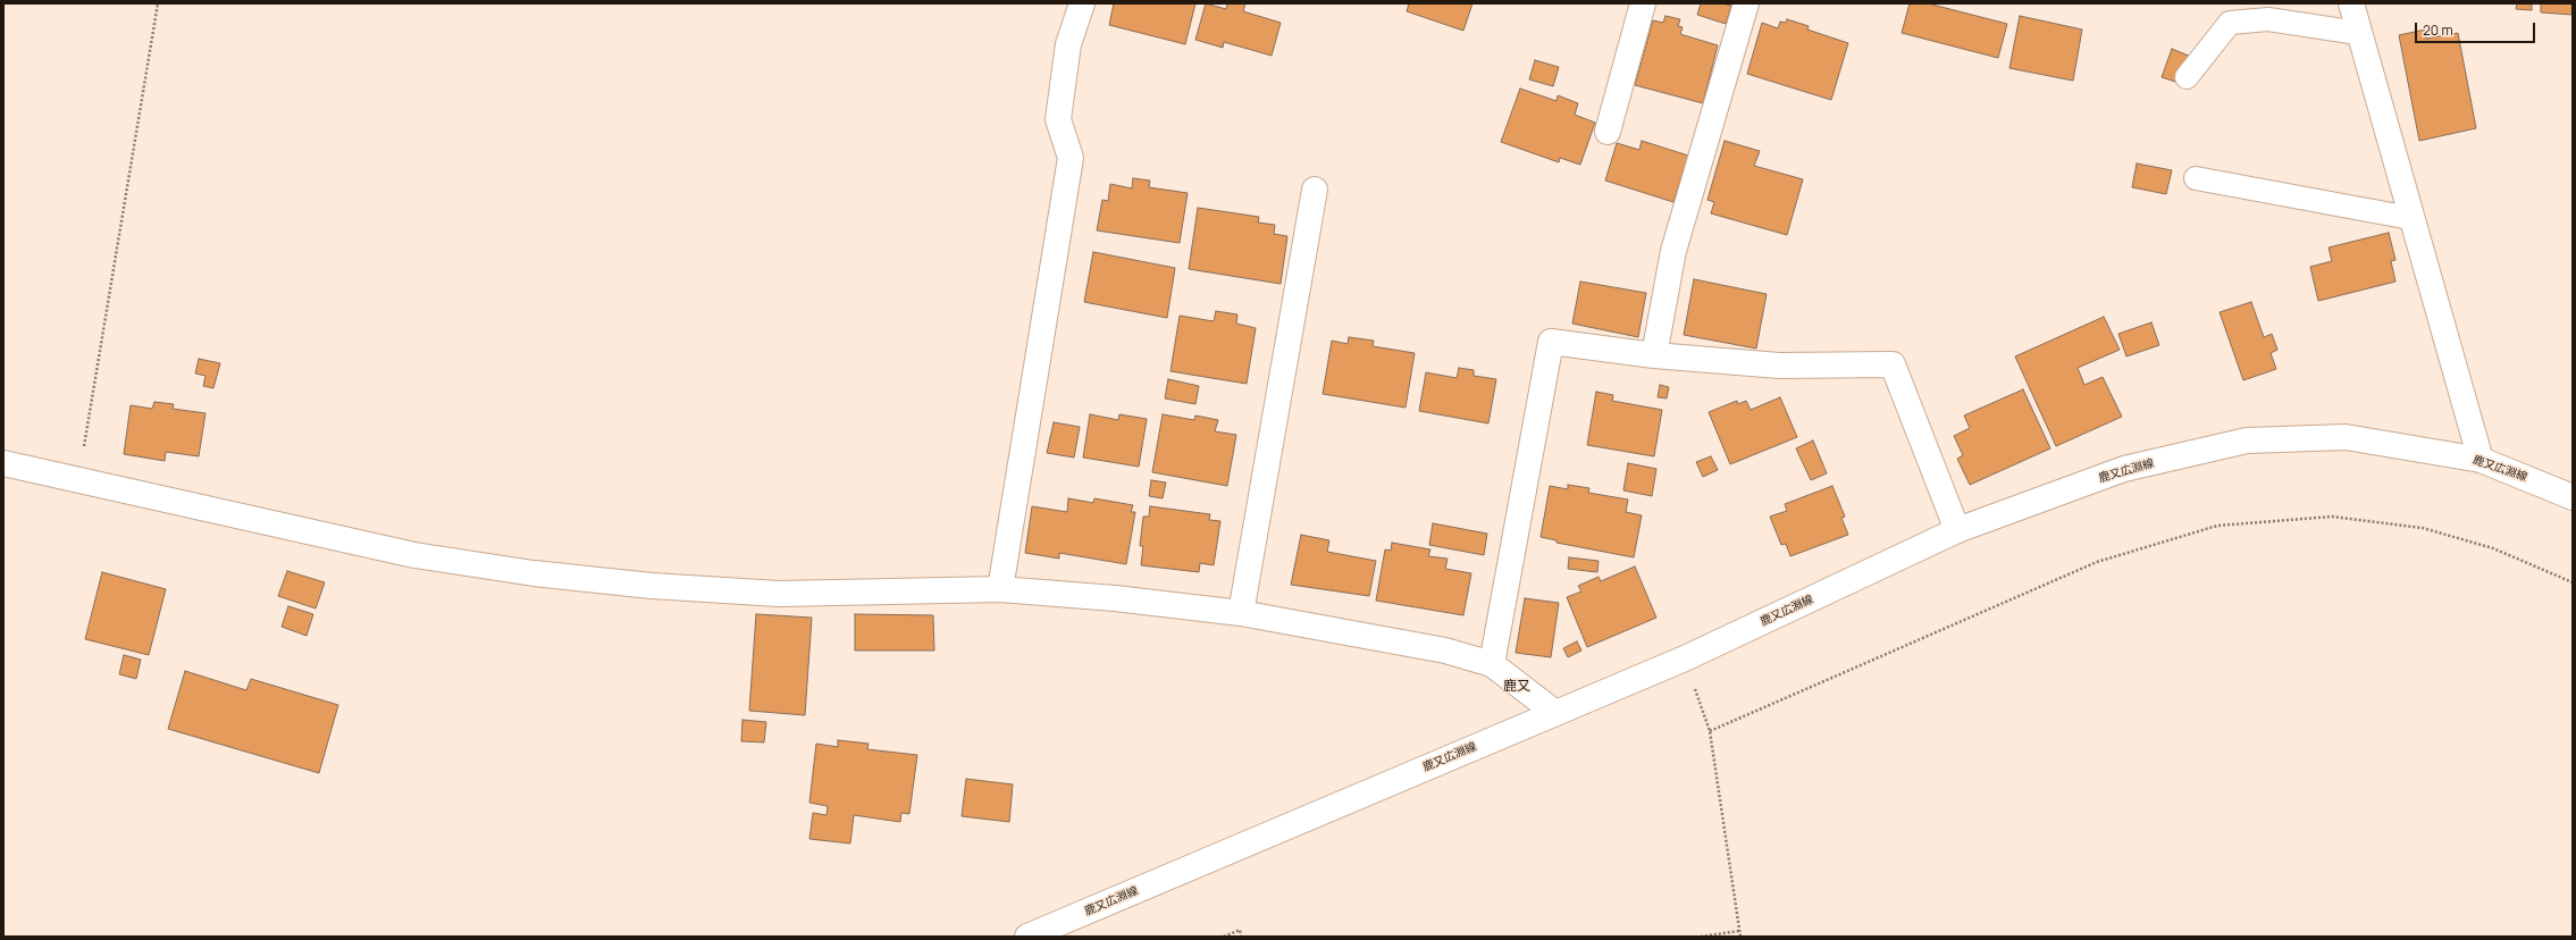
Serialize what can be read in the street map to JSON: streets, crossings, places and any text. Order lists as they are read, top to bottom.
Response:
{
  "streets": {
    "street": ["鹿又広淵線"]
  },
  "districts": ["鹿又"],
  "scale_bar": "20 m"
}
